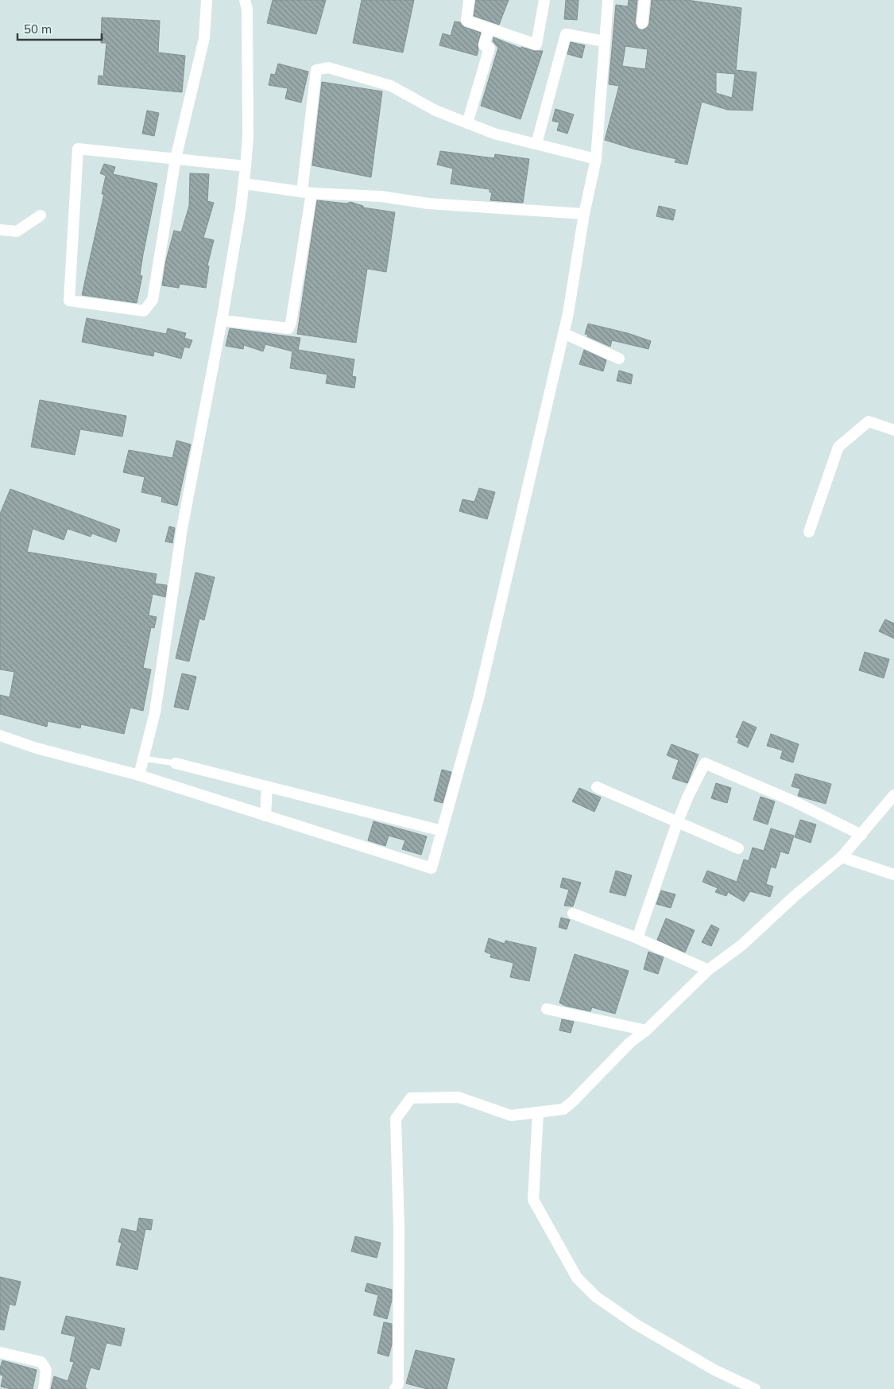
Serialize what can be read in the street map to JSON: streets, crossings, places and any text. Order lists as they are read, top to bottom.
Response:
{
  "scale_bar": "50 m"
}
